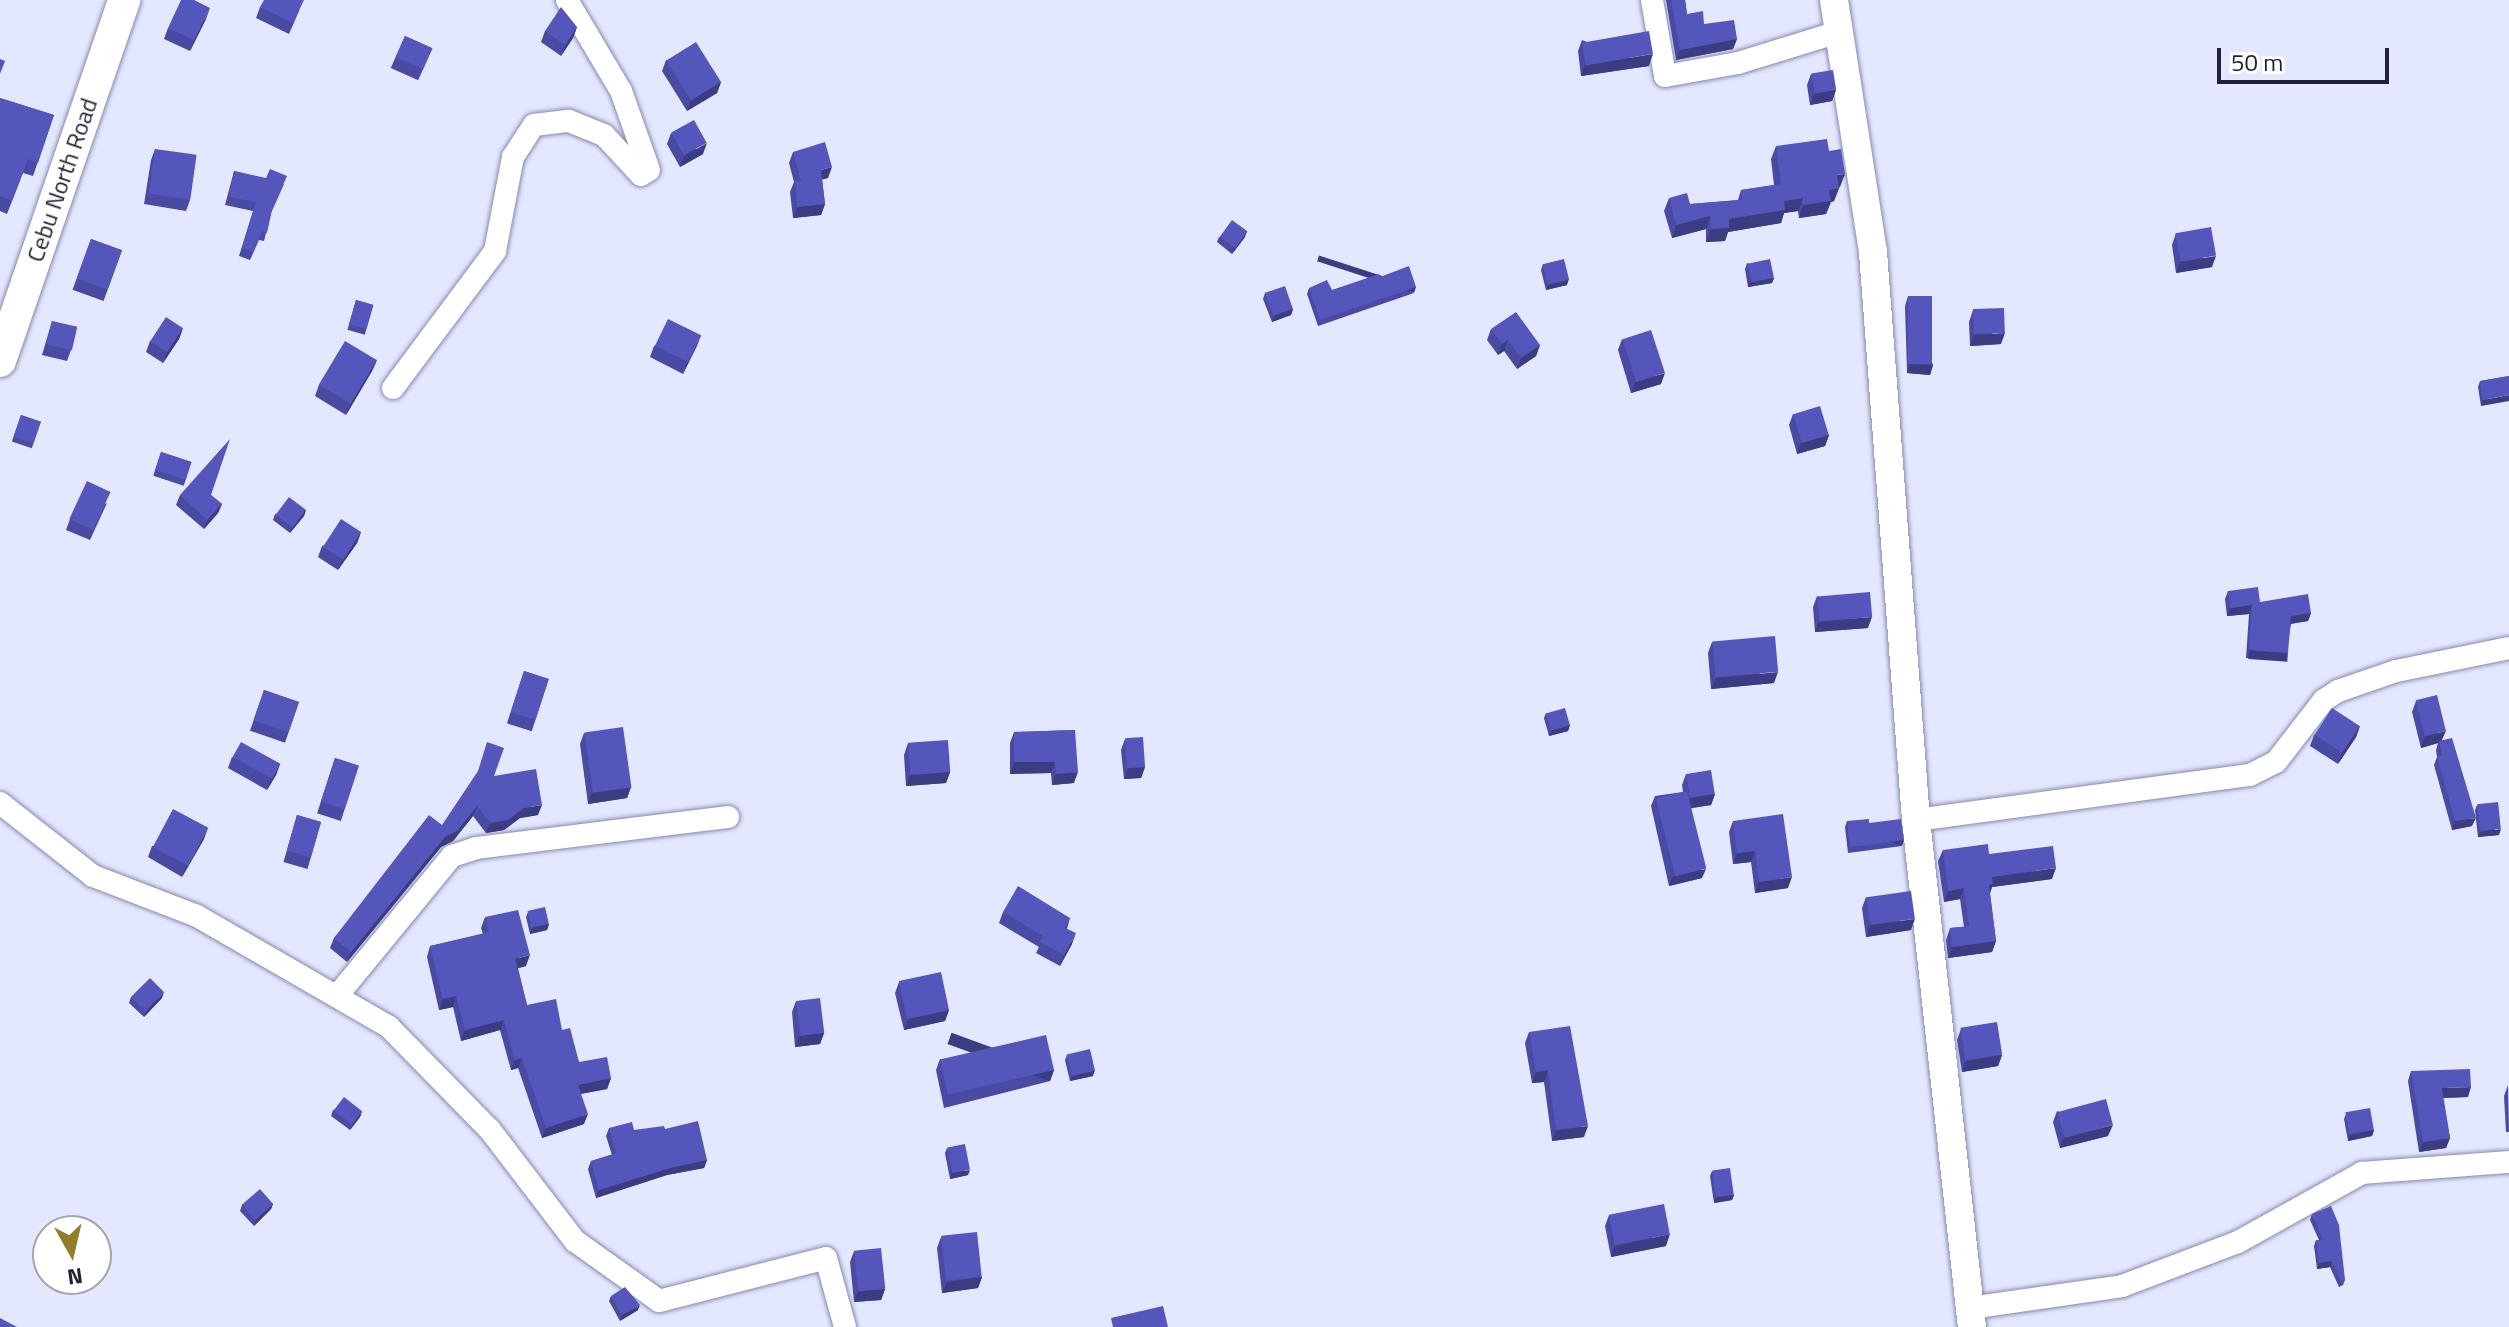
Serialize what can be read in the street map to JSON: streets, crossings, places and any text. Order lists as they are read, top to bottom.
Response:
{
  "streets": {
    "main road": ["Cebu North Road"]
  },
  "scale_bar": "50 m",
  "north": "bottom"
}
